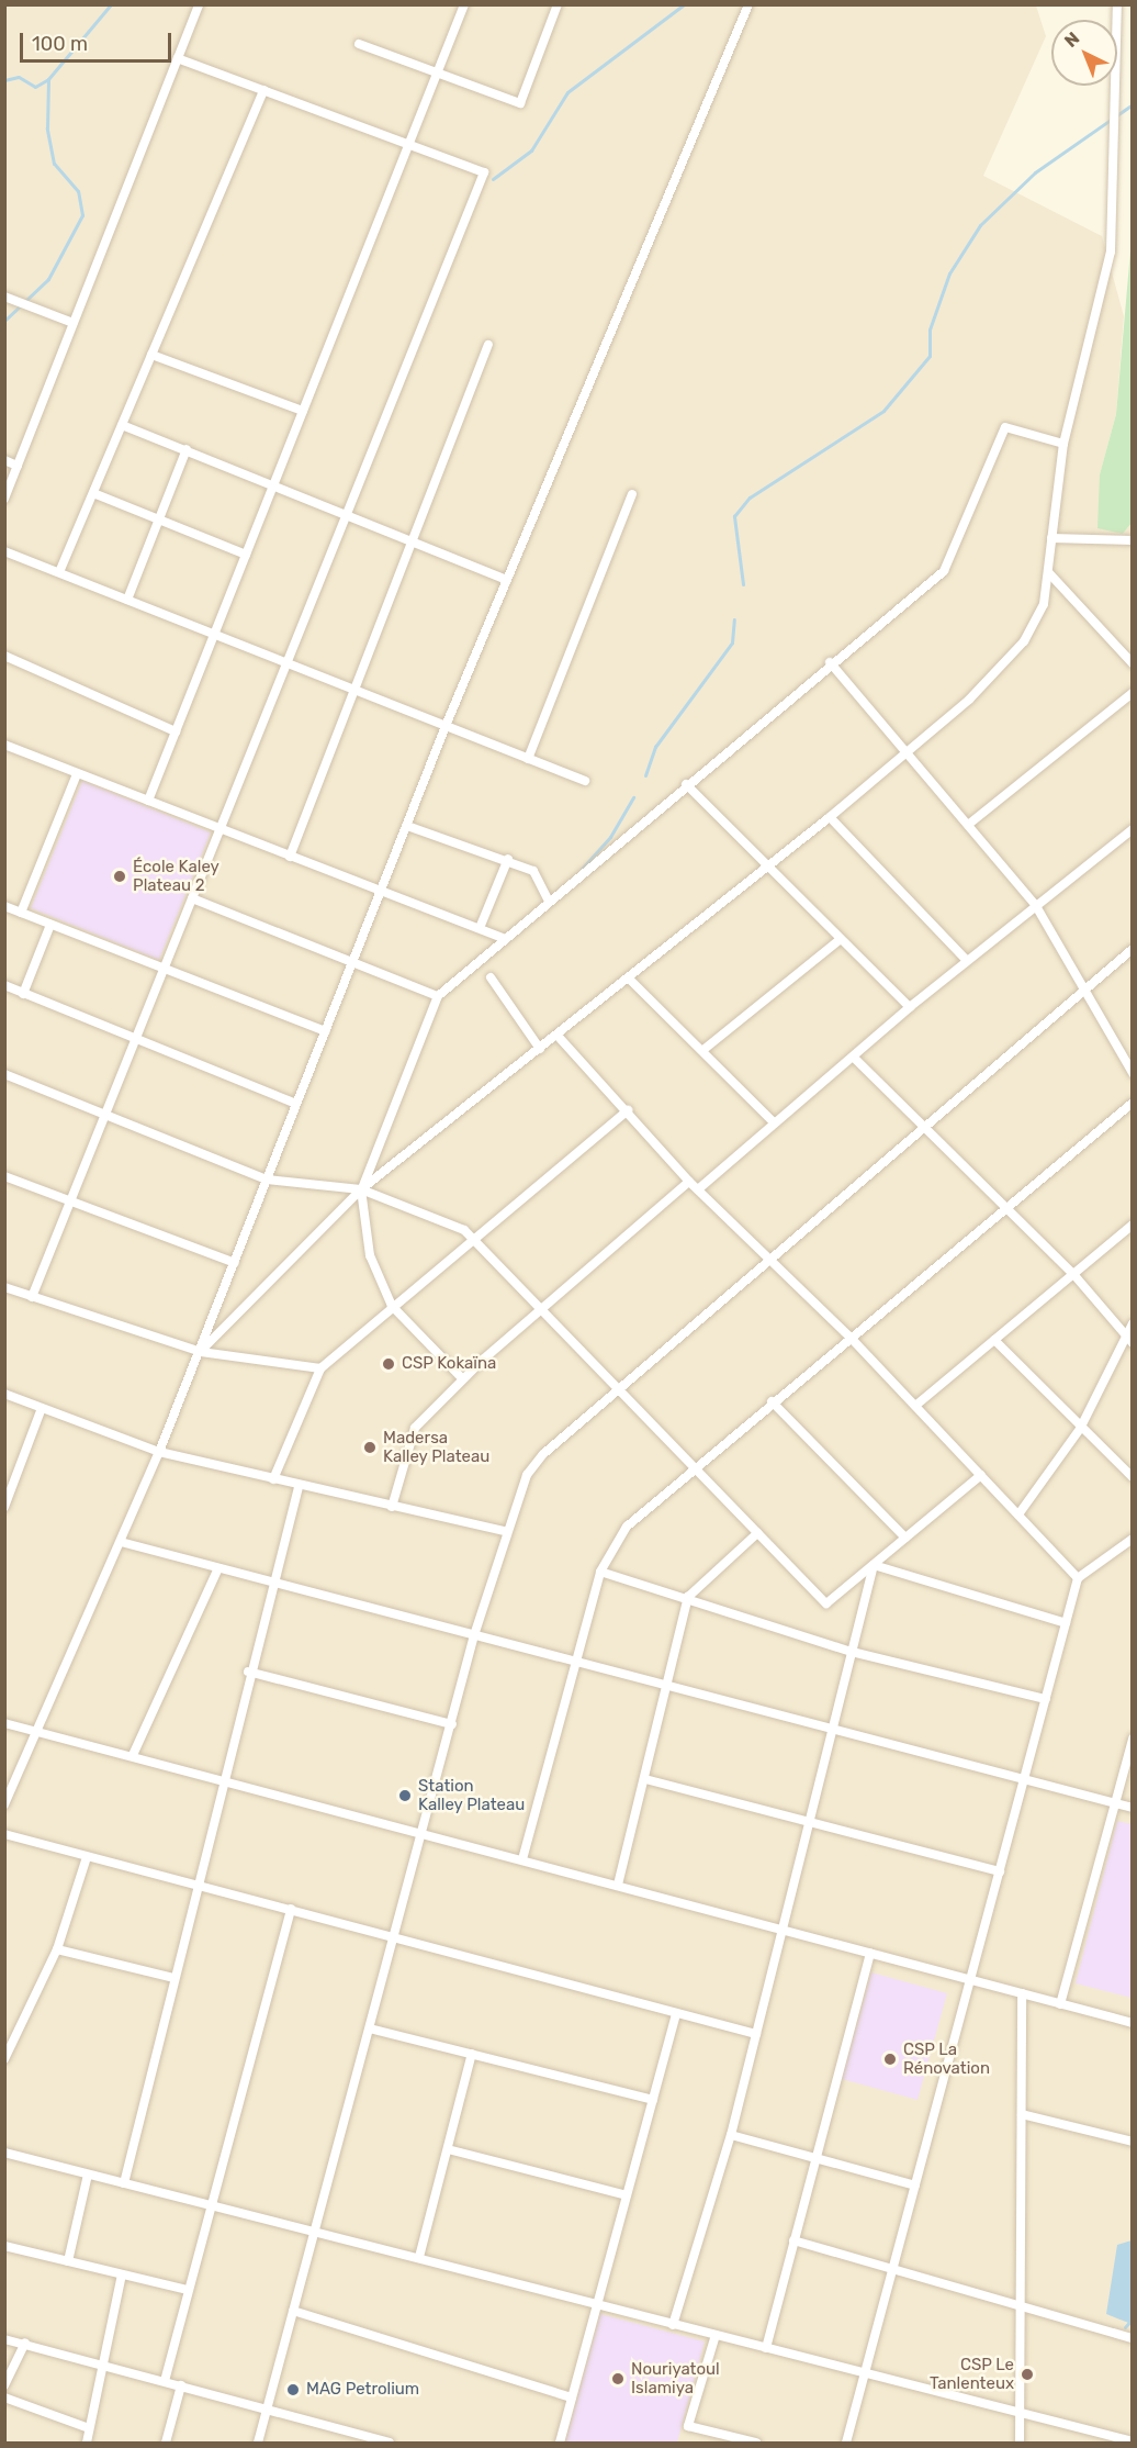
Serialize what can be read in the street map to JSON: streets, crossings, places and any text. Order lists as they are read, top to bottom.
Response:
{
  "places": [
    "École Kaley Plateau 2",
    "CSP Kokaïna",
    "Madersa Kalley Plateau",
    "Station Kalley Plateau",
    "CSP La Rénovation",
    "CSP Le Tanlenteux",
    "Nouriyatoul Islamiya",
    "MAG Petrolium"
  ],
  "scale_bar": "100 m",
  "north": "top left"
}
